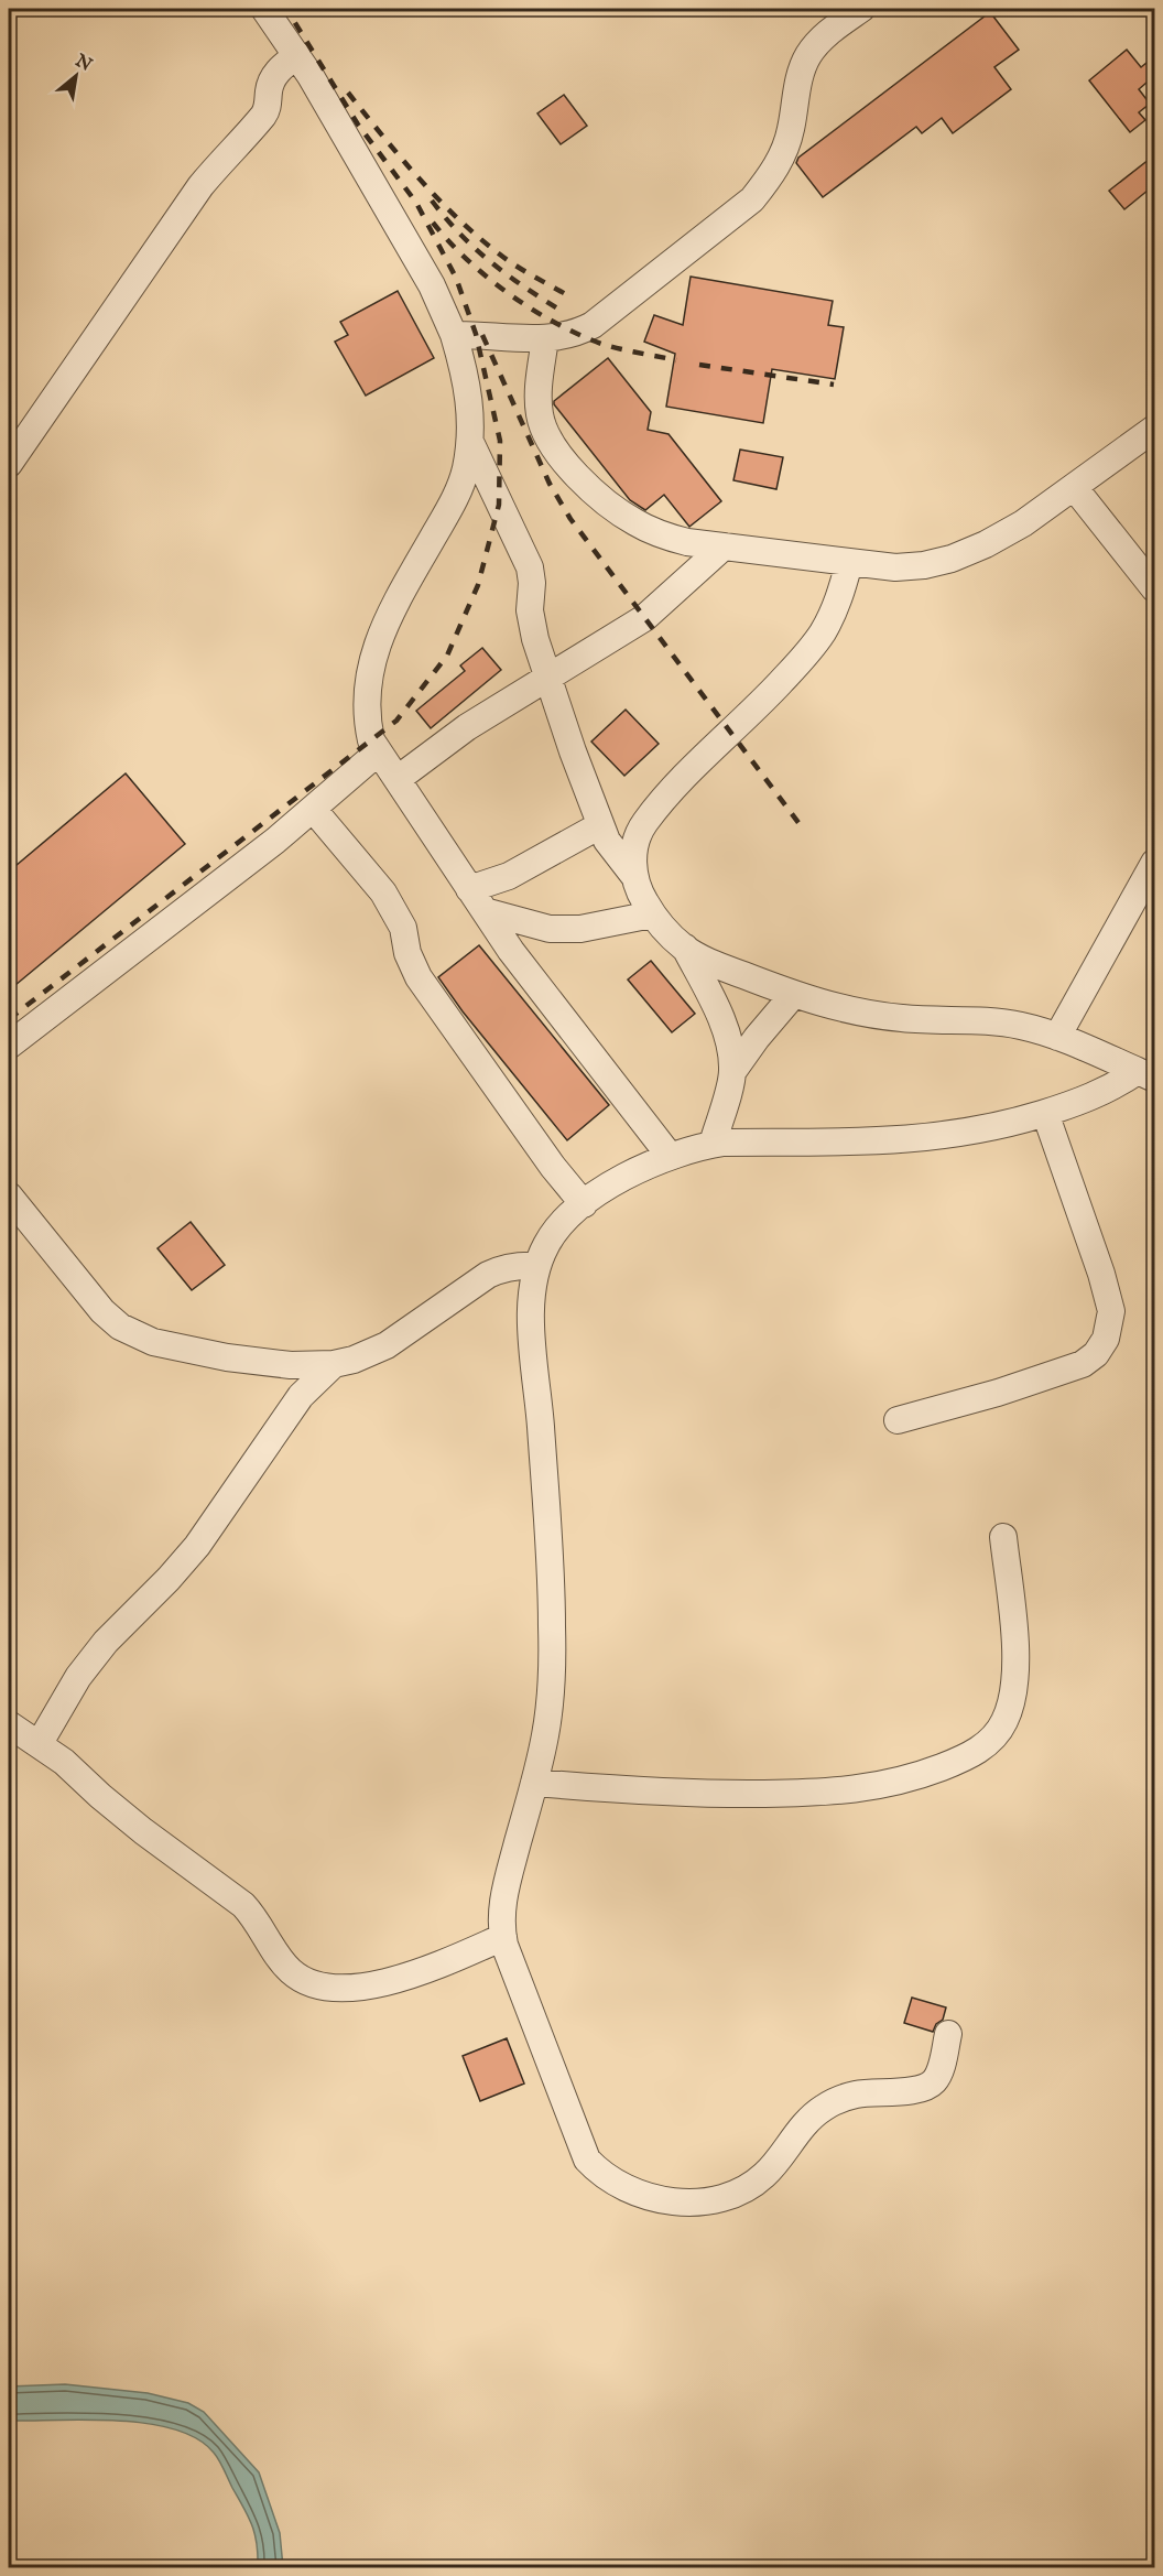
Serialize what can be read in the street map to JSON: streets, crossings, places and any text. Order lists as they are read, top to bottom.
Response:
{
  "north": "top right"
}
